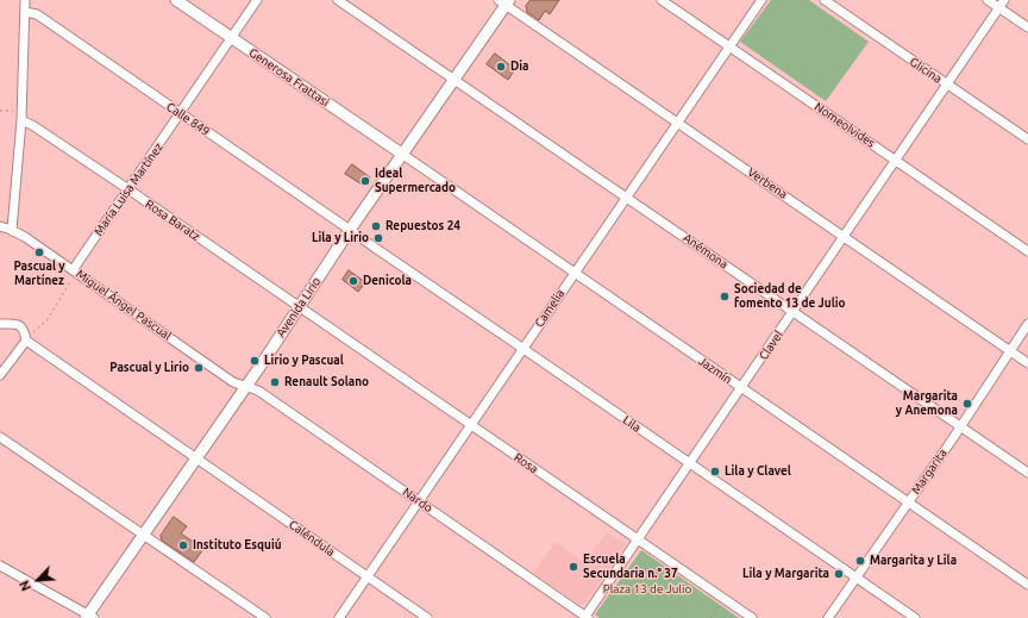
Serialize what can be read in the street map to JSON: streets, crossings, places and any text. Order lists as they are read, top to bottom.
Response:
{
  "streets": {
    "main road": ["Generosa Frattasi", "Avenida Lirio"],
    "street": [
      "Glicina",
      "Calle 849",
      "Nomeolvides",
      "Verbena",
      "María Luisa Martínez",
      "Rosa Baratz",
      "Anémona",
      "Miguel Ángel Pascual",
      "Camelia",
      "Clavel",
      "Jazmín",
      "Lila",
      "Rosa",
      "Margarita",
      "Nardo",
      "Caléndula"
    ]
  },
  "crossings": [
    ["Glicina", "Clavel"],
    ["Generosa Frattasi", "María Luisa Martínez"],
    ["Generosa Frattasi", "Avenida Lirio"],
    ["Generosa Frattasi", "Jazmín"],
    ["Calle 849", "María Luisa Martínez"],
    ["Calle 849", "Avenida Lirio"],
    ["Calle 849", "Lila"],
    ["Nomeolvides", "Camelia"],
    ["Nomeolvides", "Clavel"],
    ["Verbena", "Avenida Lirio"],
    ["Verbena", "Camelia"],
    ["Verbena", "Clavel"],
    ["Verbena", "Margarita"],
    ["María Luisa Martínez", "Rosa Baratz"],
    ["María Luisa Martínez", "Miguel Ángel Pascual"],
    ["Rosa Baratz", "Avenida Lirio"],
    ["Rosa Baratz", "Rosa"],
    ["Anémona", "Avenida Lirio"],
    ["Anémona", "Camelia"],
    ["Anémona", "Clavel"],
    ["Anémona", "Margarita"],
    ["Miguel Ángel Pascual", "Avenida Lirio"],
    ["Miguel Ángel Pascual", "Nardo"],
    ["Avenida Lirio", "Jazmín"],
    ["Avenida Lirio", "Lila"],
    ["Avenida Lirio", "Rosa"],
    ["Avenida Lirio", "Nardo"],
    ["Avenida Lirio", "Caléndula"],
    ["Camelia", "Jazmín"],
    ["Camelia", "Lila"],
    ["Camelia", "Rosa"],
    ["Camelia", "Nardo"],
    ["Camelia", "Caléndula"],
    ["Clavel", "Jazmín"],
    ["Clavel", "Lila"],
    ["Clavel", "Rosa"],
    ["Clavel", "Nardo"],
    ["Jazmín", "Margarita"],
    ["Lila", "Margarita"]
  ],
  "parks": ["Plaza 13 de Julio"],
  "places": [
    "Dia",
    "Ideal Supermercado",
    "Repuestos 24",
    "Lila y Lirio",
    "Pascual y Martínez",
    "Denicola",
    "Sociedad de fomento 13 de Julio",
    "Lirio y Pascual",
    "Pascual y Lirio",
    "Renault Solano",
    "Margarita y Anemona",
    "Lila y Clavel",
    "Instituto Esquiú",
    "Margarita y Lila",
    "Escuela Secundaria n.° 37",
    "Lila y Margarita"
  ],
  "north": "bottom left"
}
